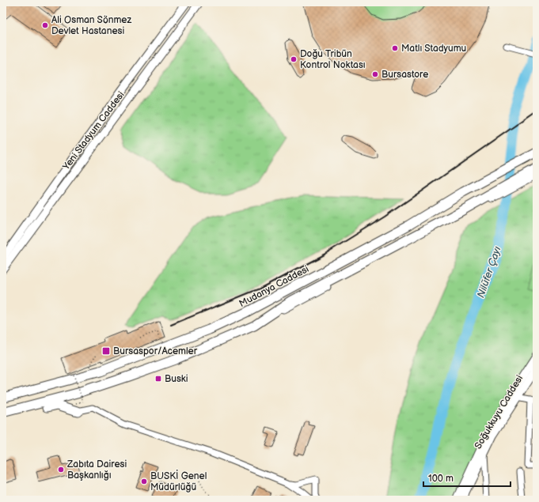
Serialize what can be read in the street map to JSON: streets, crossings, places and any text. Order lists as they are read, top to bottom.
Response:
{
  "streets": {
    "highway": ["Mudanya Caddesi"],
    "main road": ["Yeni Stadyum Caddesi", "Soğukkuyu Caddesi"]
  },
  "water": ["Nilüfer Çayı"],
  "places": {
    "other": [
      "Ali Osman Sönmez Devlet Hastanesi",
      "Matlı Stadyumu",
      "Doğu Tribün Kontrol Noktası",
      "Bursastore",
      "Zabıta Dairesi Başkanlığı",
      "BUSKİ Genel Müdürlüğü"
    ],
    "transit": ["Bursaspor/Acemler", "Buski"]
  },
  "scale_bar": "100 m"
}
